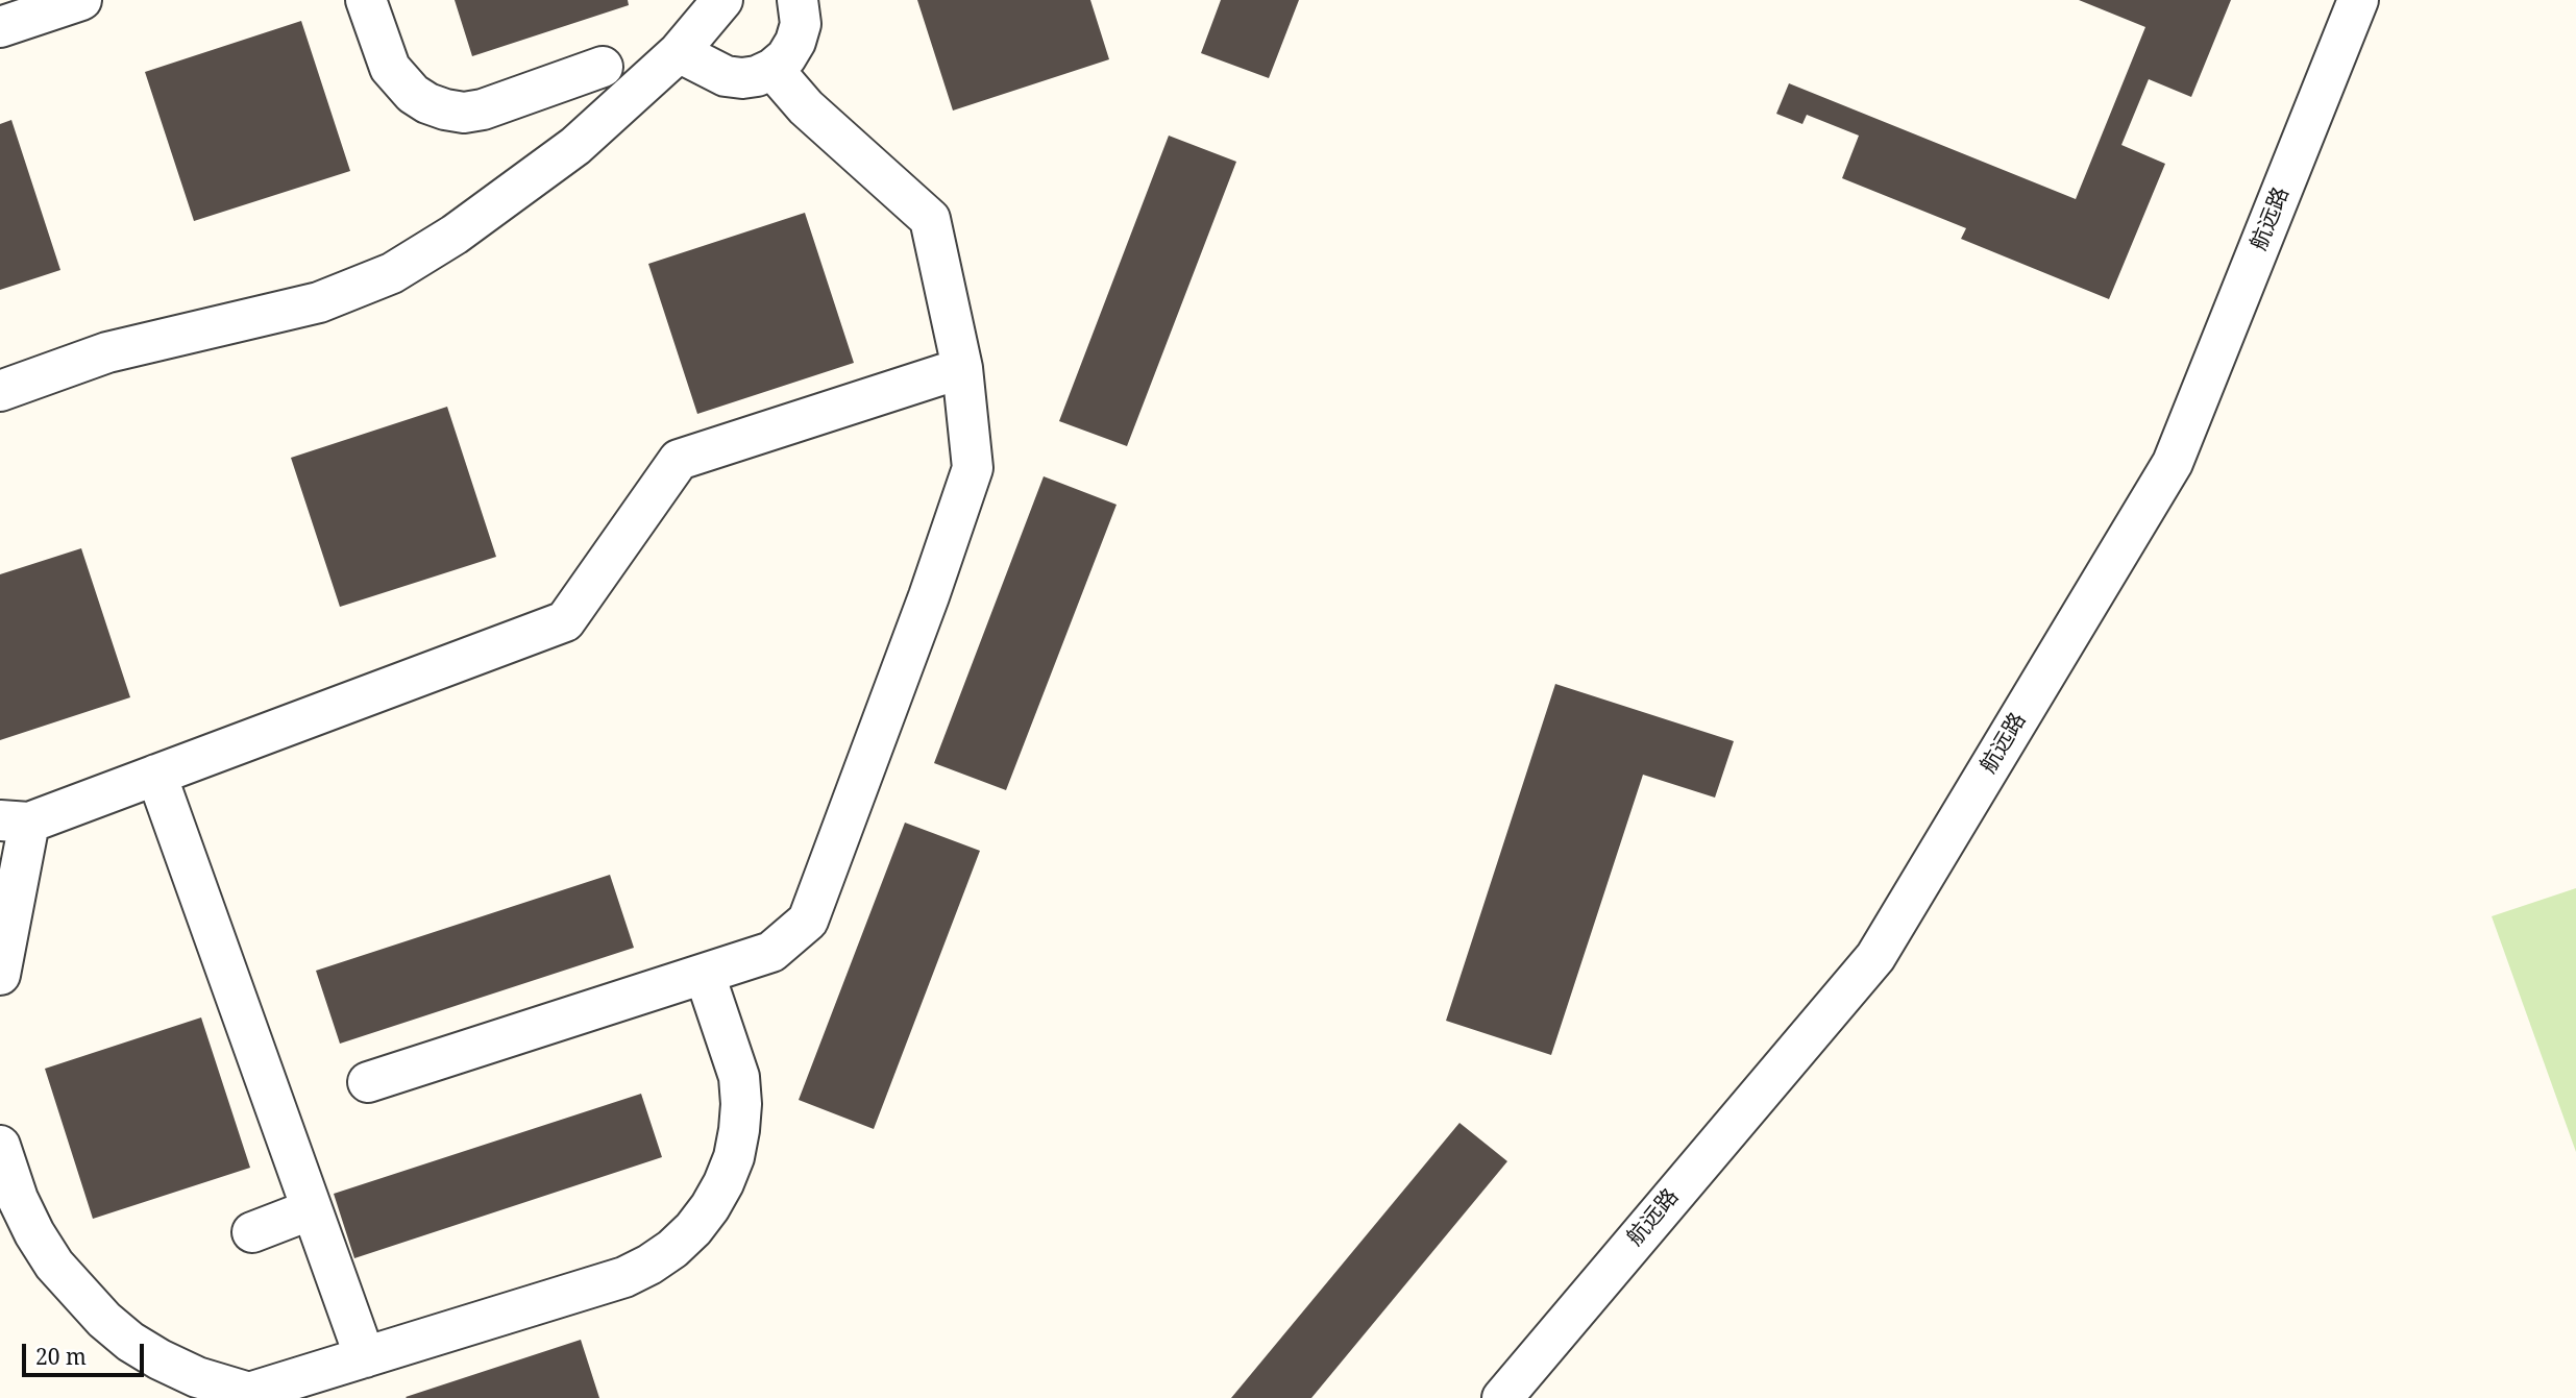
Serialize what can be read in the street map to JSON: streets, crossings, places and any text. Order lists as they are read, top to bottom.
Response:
{
  "streets": {
    "street": ["航远路"]
  },
  "scale_bar": "20 m"
}
